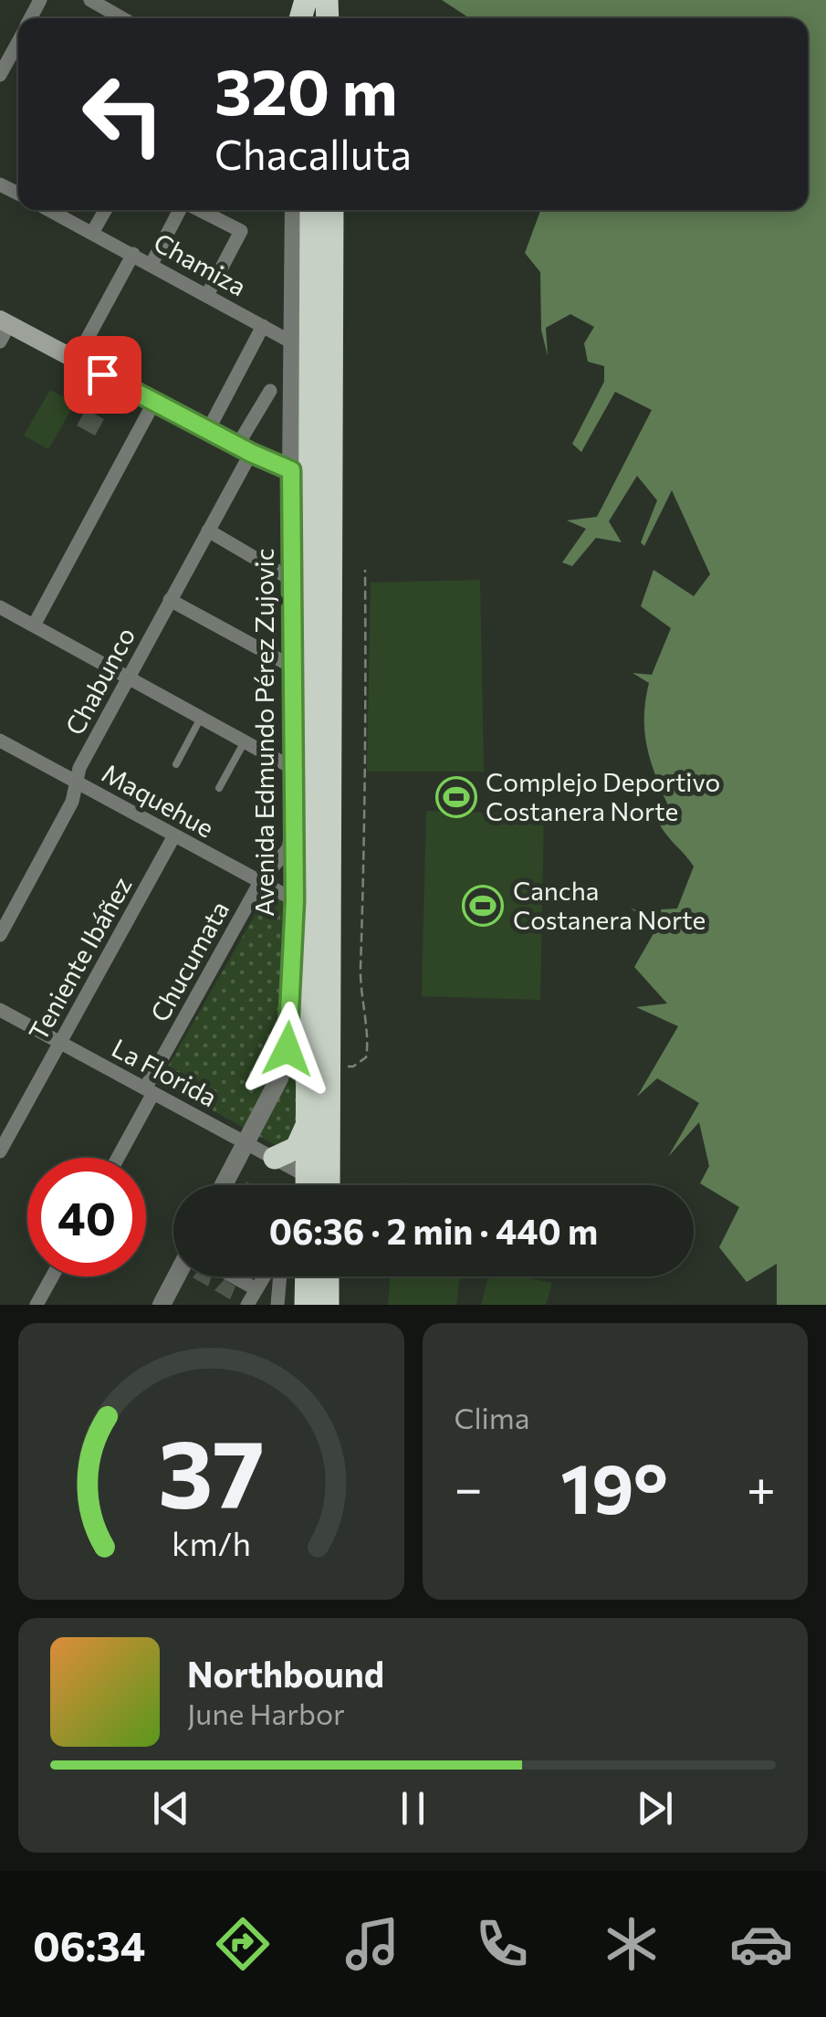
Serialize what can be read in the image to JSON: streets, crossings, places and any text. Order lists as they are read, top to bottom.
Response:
{
  "streets": {
    "highway": ["Avenida Edmundo Pérez Zujovic"],
    "street": [
      "Chamiza",
      "Chabunco",
      "Maquehue",
      "Teniente Ibáñez",
      "Chucumata",
      "La Florida"
    ]
  },
  "crossings": [
    ["Chamiza", "Avenida Edmundo Pérez Zujovic"],
    ["Chabunco", "Maquehue"],
    ["Avenida Edmundo Pérez Zujovic", "Maquehue"],
    ["Avenida Edmundo Pérez Zujovic", "Chucumata"],
    ["Avenida Edmundo Pérez Zujovic", "La Florida"],
    ["Maquehue", "Teniente Ibáñez"],
    ["Maquehue", "Chucumata"],
    ["Teniente Ibáñez", "La Florida"],
    ["Chucumata", "La Florida"]
  ],
  "places": {
    "sports": ["Complejo Deportivo Costanera Norte", "Cancha Costanera Norte"]
  },
  "page": {
    "turn": ["320 m", "Chacalluta"],
    "limit": "40",
    "trip": "06:36 · 2 min · 440 m",
    "tile": "Clima",
    "heat": ["−", "19°", "+"],
    "song": ["Northbound", "June Harbor"],
    "tabs": "06:34",
    "gauge": ["37", "km/h"]
  }
}
